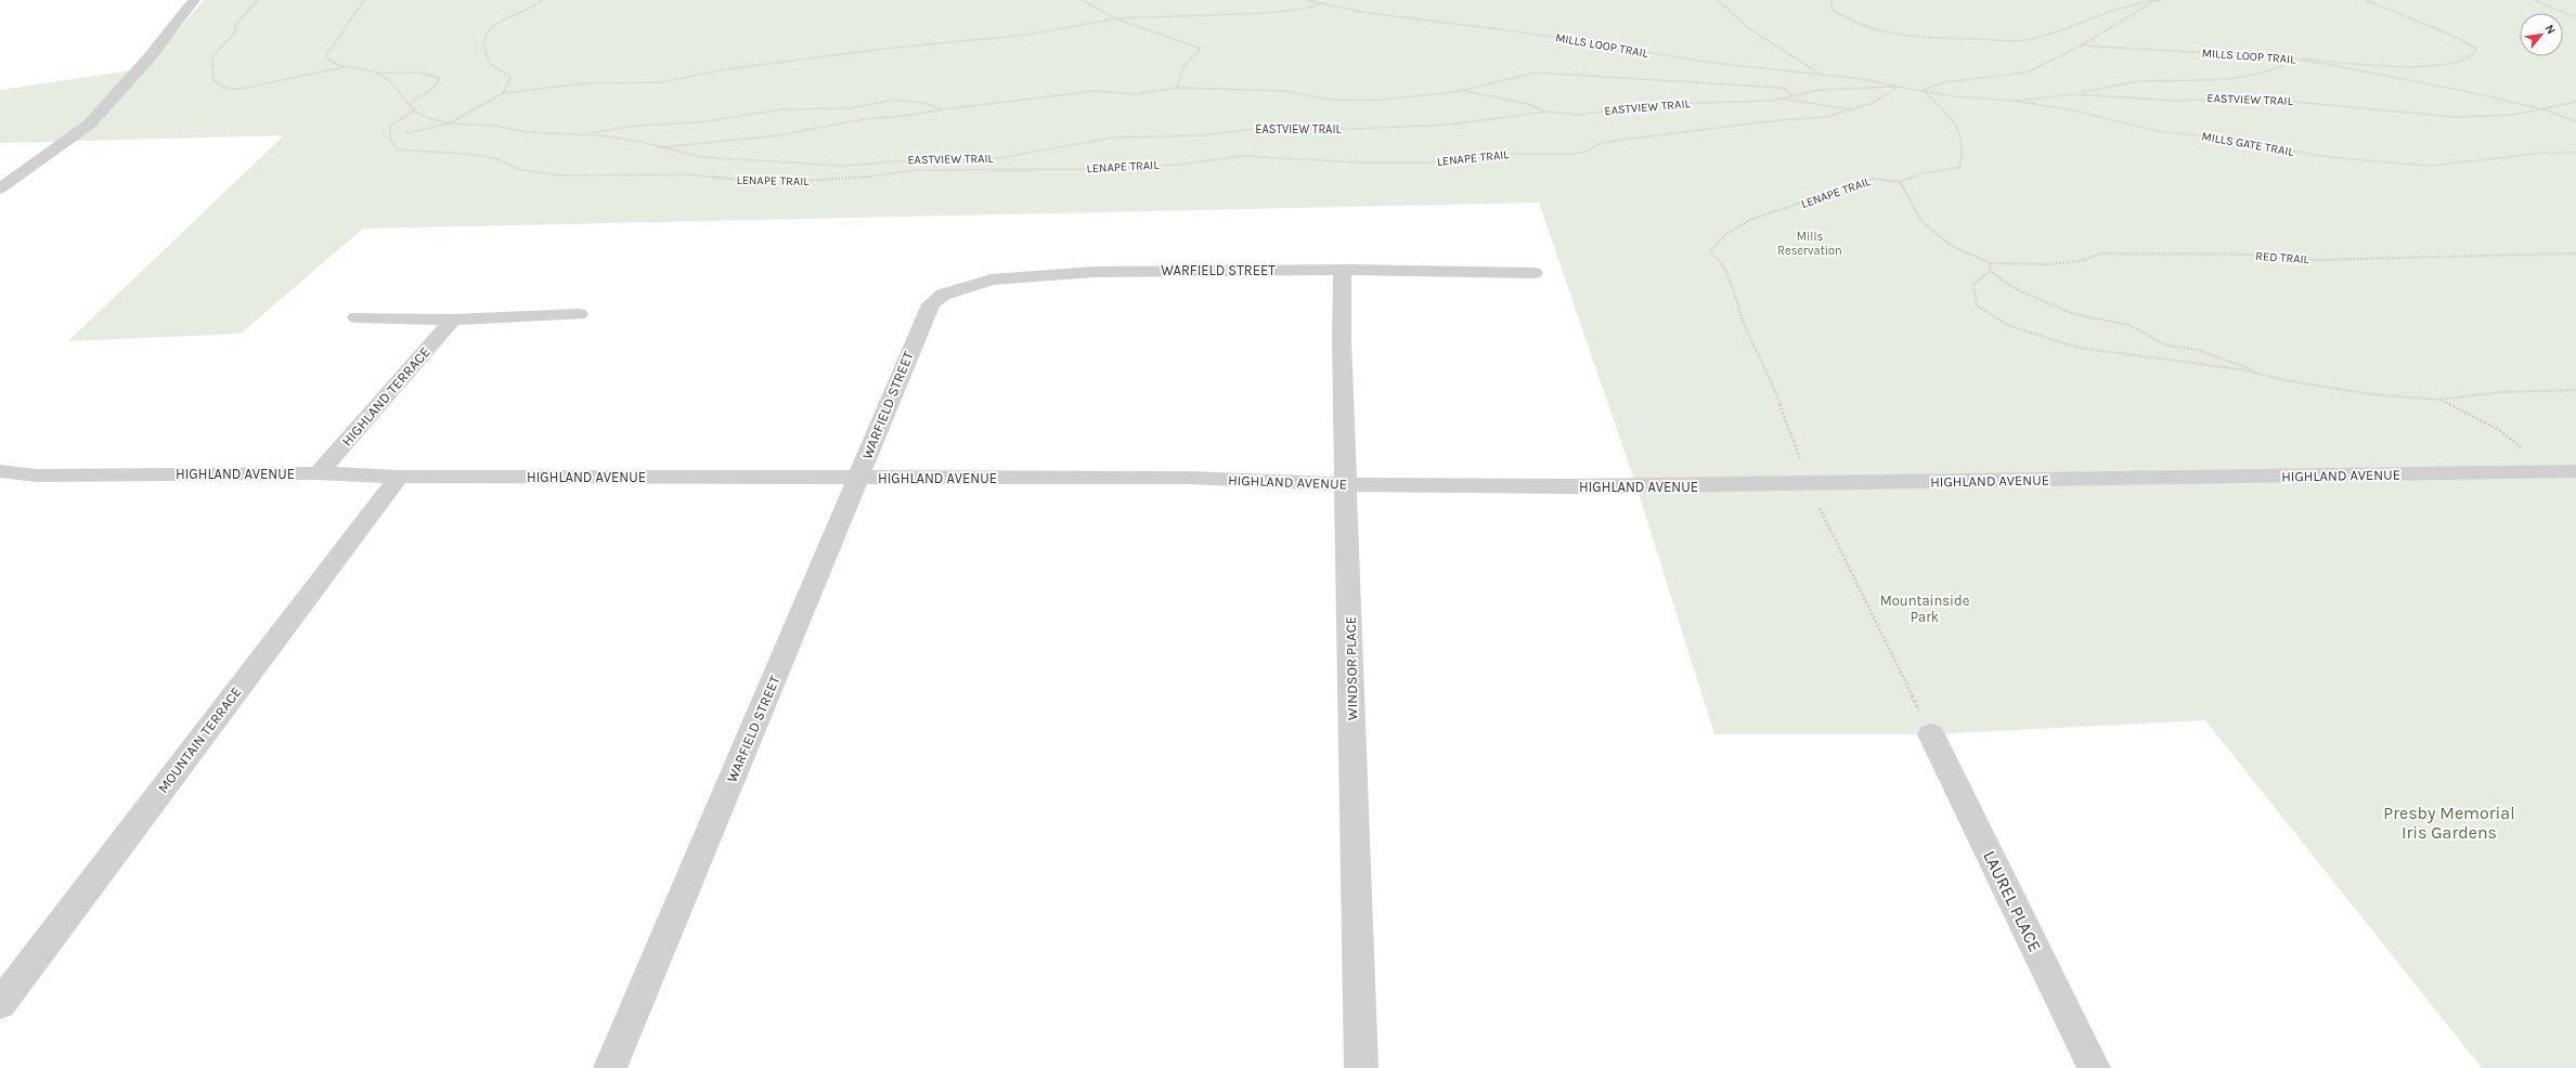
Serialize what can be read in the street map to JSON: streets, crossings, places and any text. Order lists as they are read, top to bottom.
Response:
{
  "streets": {
    "street": [
      "WARFIELD STREET",
      "HIGHLAND TERRACE",
      "HIGHLAND AVENUE",
      "WINDSOR PLACE",
      "MOUNTAIN TERRACE",
      "LAUREL PLACE"
    ],
    "path": [
      "MILLS LOOP TRAIL",
      "EASTVIEW TRAIL",
      "MILLS GATE TRAIL",
      "LENAPE TRAIL",
      "RED TRAIL"
    ]
  },
  "crossings": [
    ["MILLS LOOP TRAIL", "EASTVIEW TRAIL"],
    ["MILLS LOOP TRAIL", "LENAPE TRAIL"],
    ["EASTVIEW TRAIL", "MILLS GATE TRAIL"],
    ["EASTVIEW TRAIL", "LENAPE TRAIL"],
    ["LENAPE TRAIL", "RED TRAIL"],
    ["WARFIELD STREET", "HIGHLAND AVENUE"],
    ["WARFIELD STREET", "WINDSOR PLACE"],
    ["HIGHLAND TERRACE", "HIGHLAND AVENUE"],
    ["HIGHLAND AVENUE", "WINDSOR PLACE"],
    ["HIGHLAND AVENUE", "MOUNTAIN TERRACE"]
  ],
  "parks": ["Mills Reservation", "Mountainside Park", "Presby Memorial Iris Gardens"],
  "north": "top right"
}
